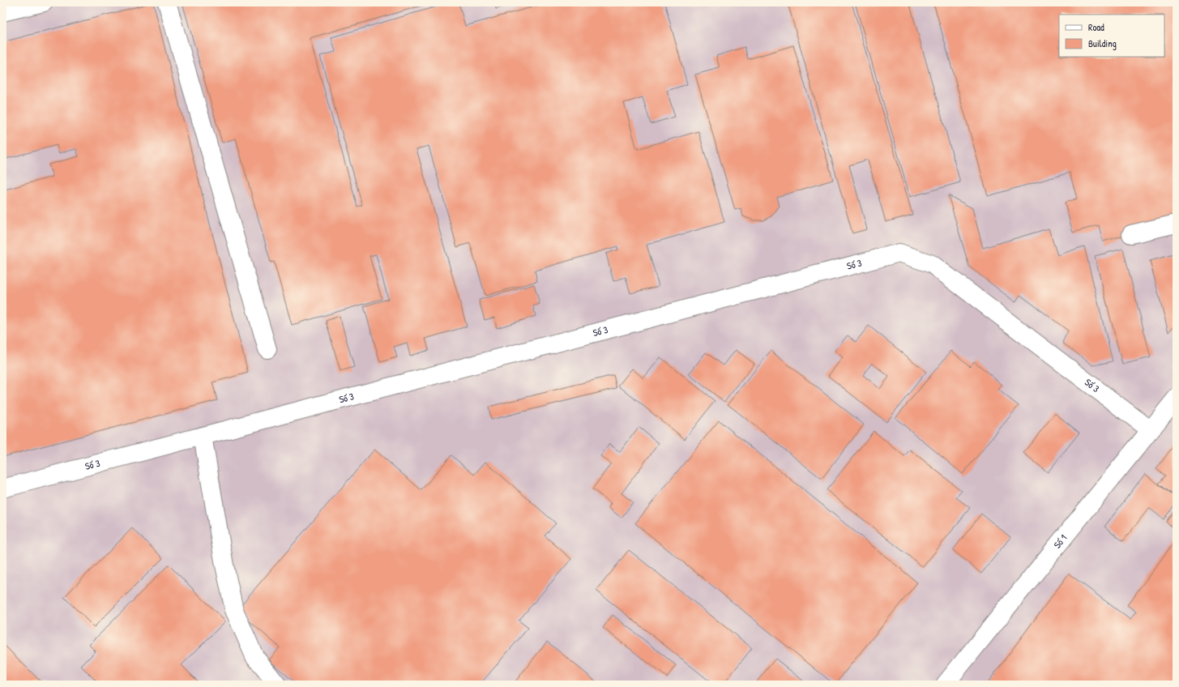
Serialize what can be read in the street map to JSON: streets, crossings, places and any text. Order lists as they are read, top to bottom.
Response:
{
  "streets": {
    "street": ["Số 3", "Số 1"]
  },
  "crossings": [
    ["Số 3", "Số 1"]
  ],
  "legend": ["Road", "Building"]
}
